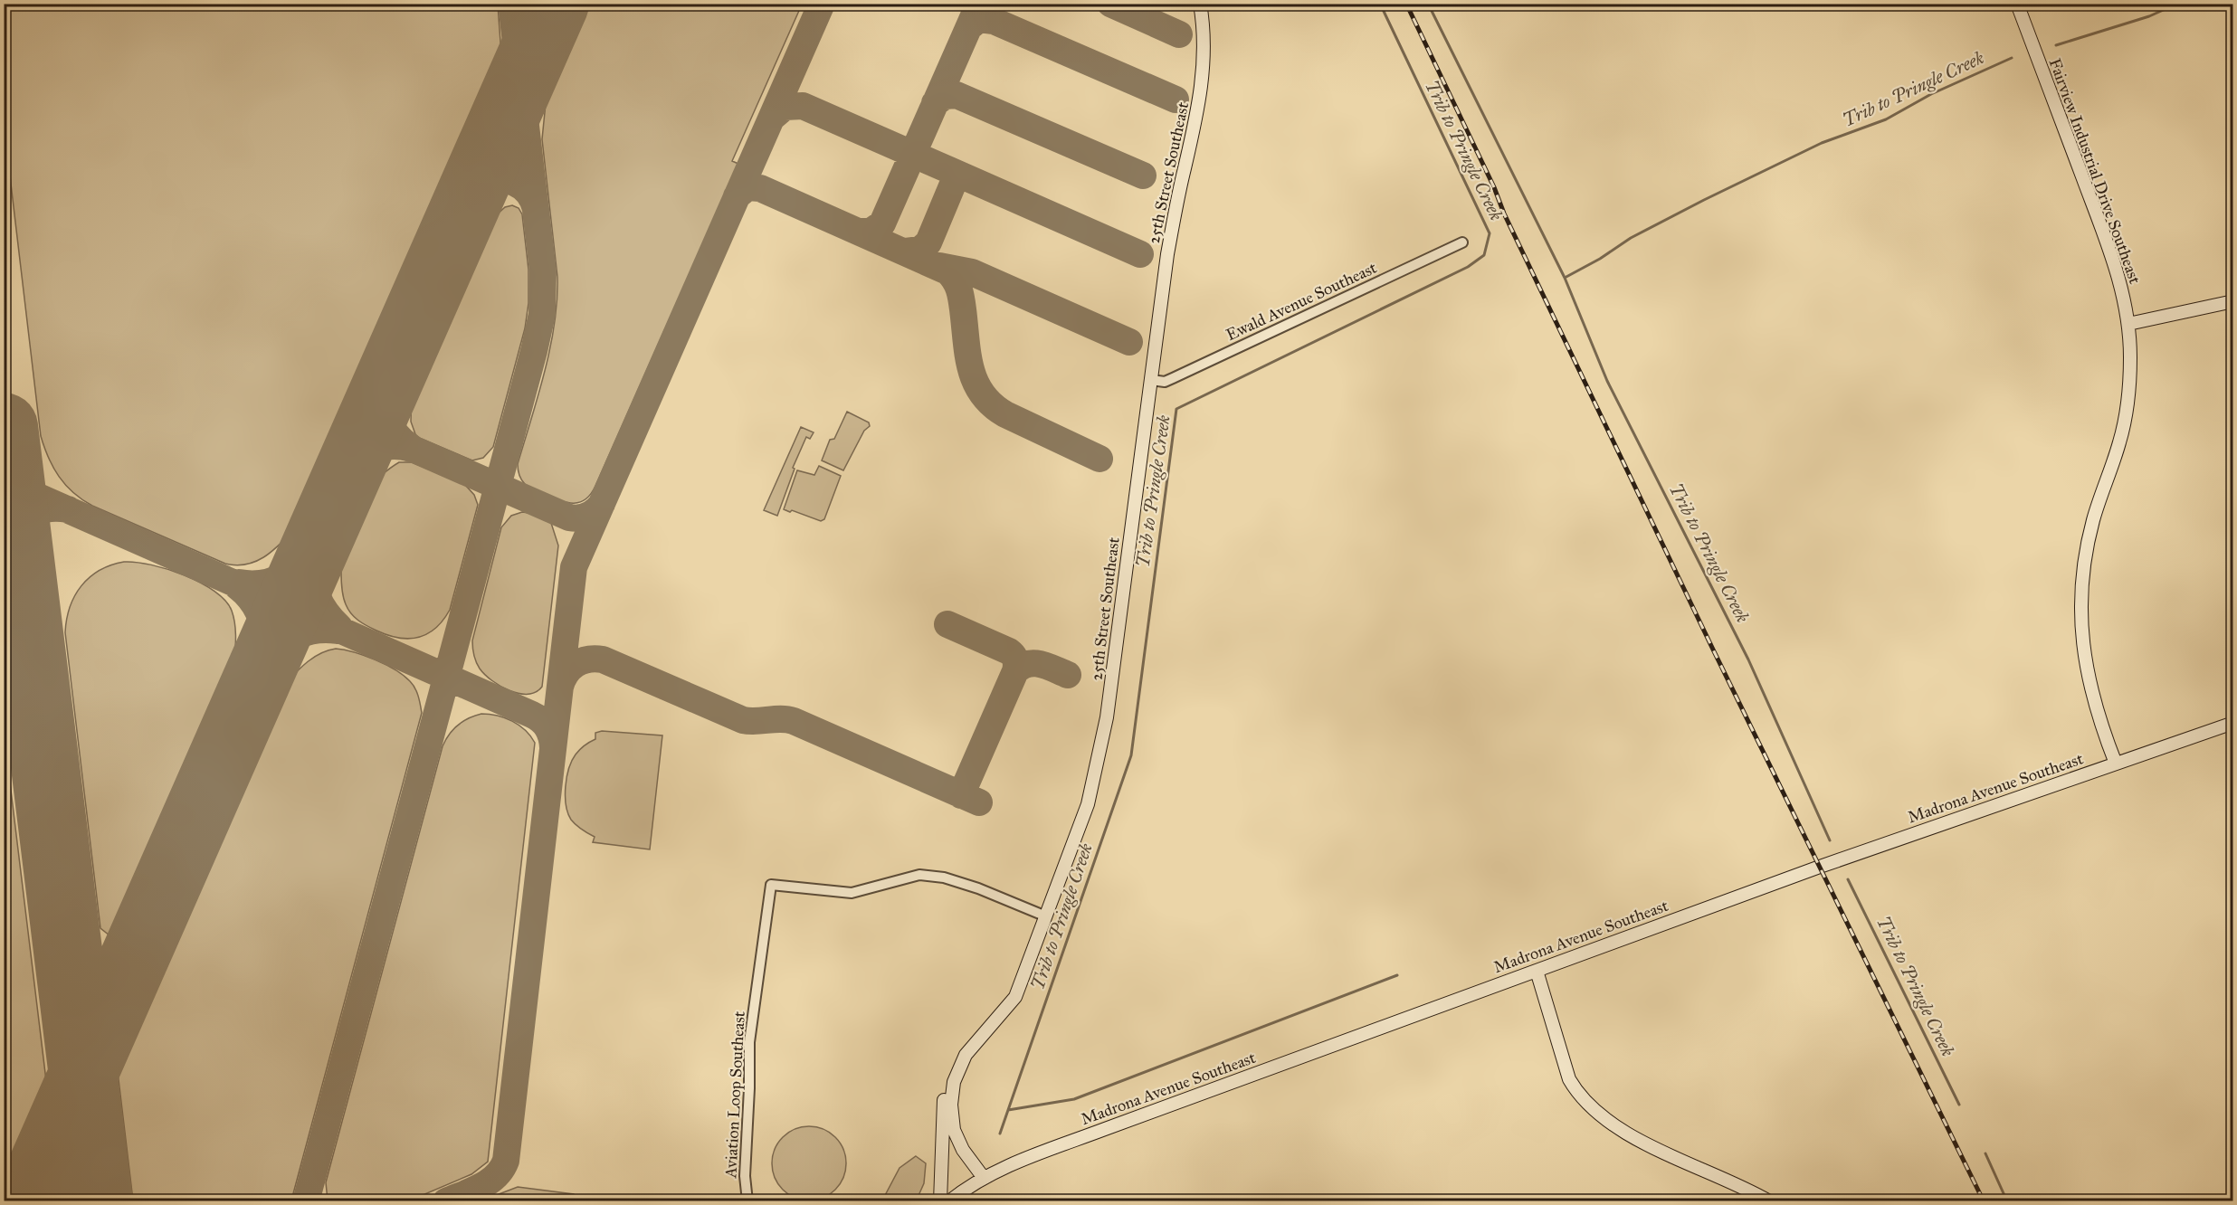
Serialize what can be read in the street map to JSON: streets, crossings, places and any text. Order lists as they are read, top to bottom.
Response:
{
  "streets": {
    "main road": ["Fairview Industrial Drive Southeast", "25th Street Southeast", "Madrona Avenue Southeast"],
    "street": ["Ewald Avenue Southeast", "Aviation Loop Southeast"]
  },
  "crossings": [
    ["Fairview Industrial Drive Southeast", "Madrona Avenue Southeast"],
    ["25th Street Southeast", "Ewald Avenue Southeast"],
    ["25th Street Southeast", "Madrona Avenue Southeast"],
    ["25th Street Southeast", "Aviation Loop Southeast"]
  ],
  "water": ["Trib to Pringle Creek"]
}
